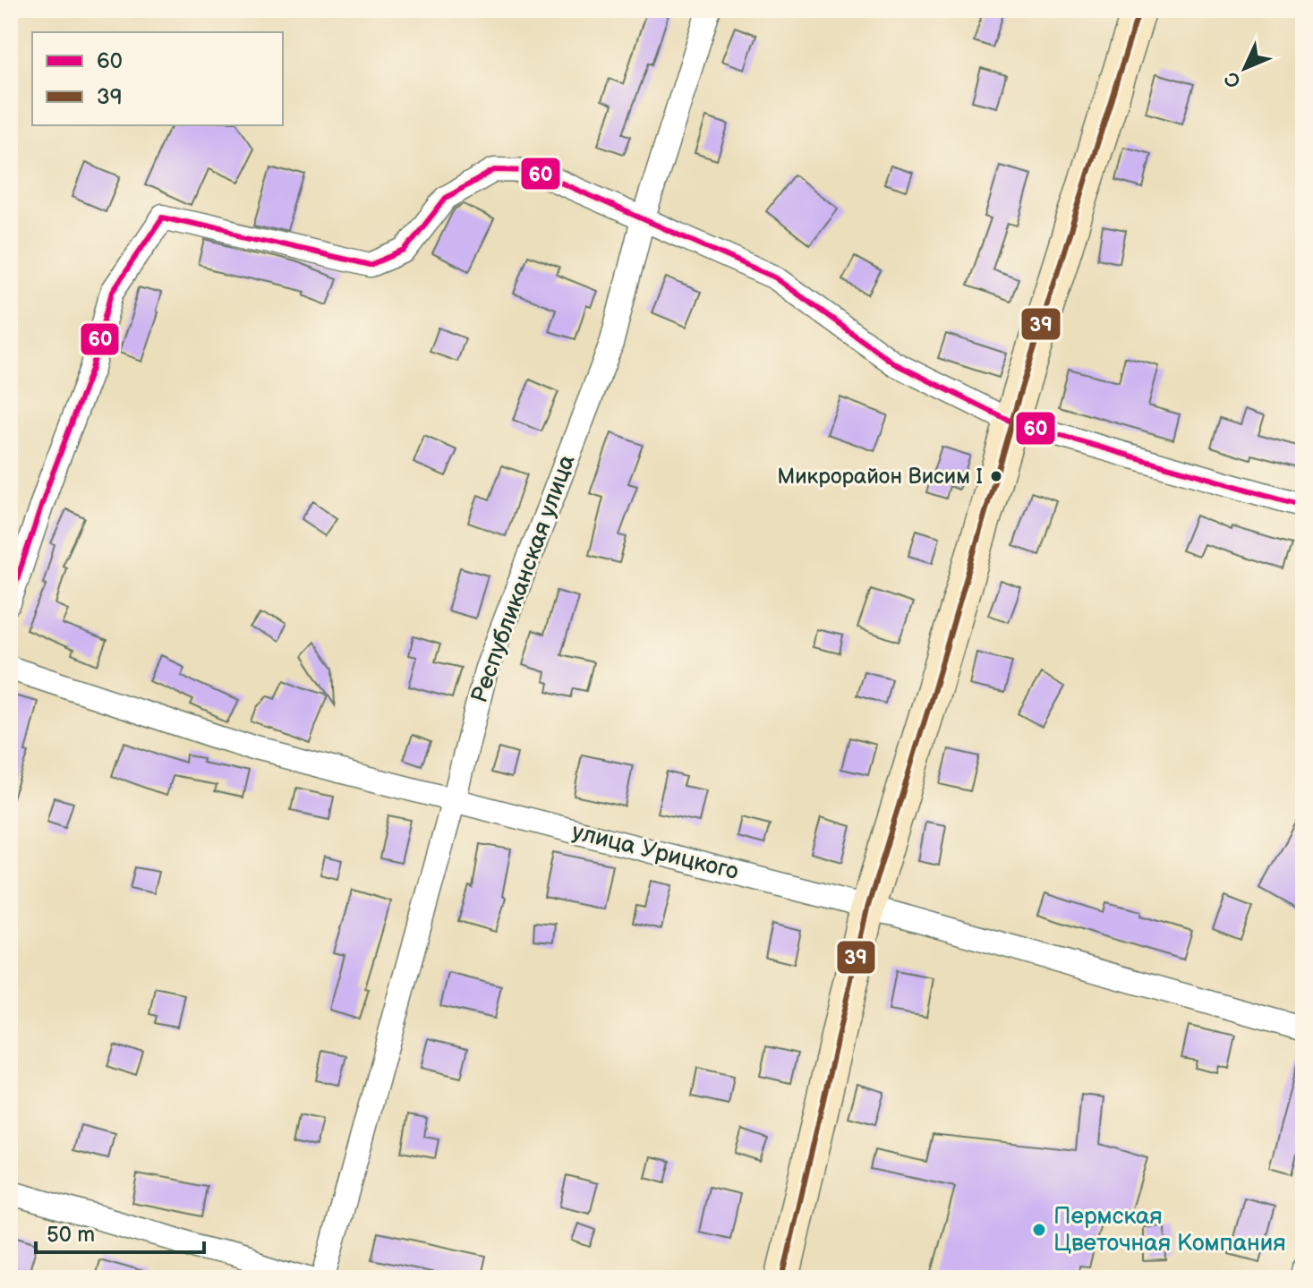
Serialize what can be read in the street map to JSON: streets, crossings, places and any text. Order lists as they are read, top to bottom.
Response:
{
  "streets": {
    "street": ["Республиканская улица", "улица Урицкого"]
  },
  "crossings": [
    ["Республиканская улица", "улица Урицкого"]
  ],
  "places": ["Микрорайон Висим I", "Пермская Цветочная Компания"],
  "lines": ["transit line 39", "transit line 60"],
  "legend": ["60", "39"],
  "scale_bar": "50 m",
  "north": "bottom left"
}
